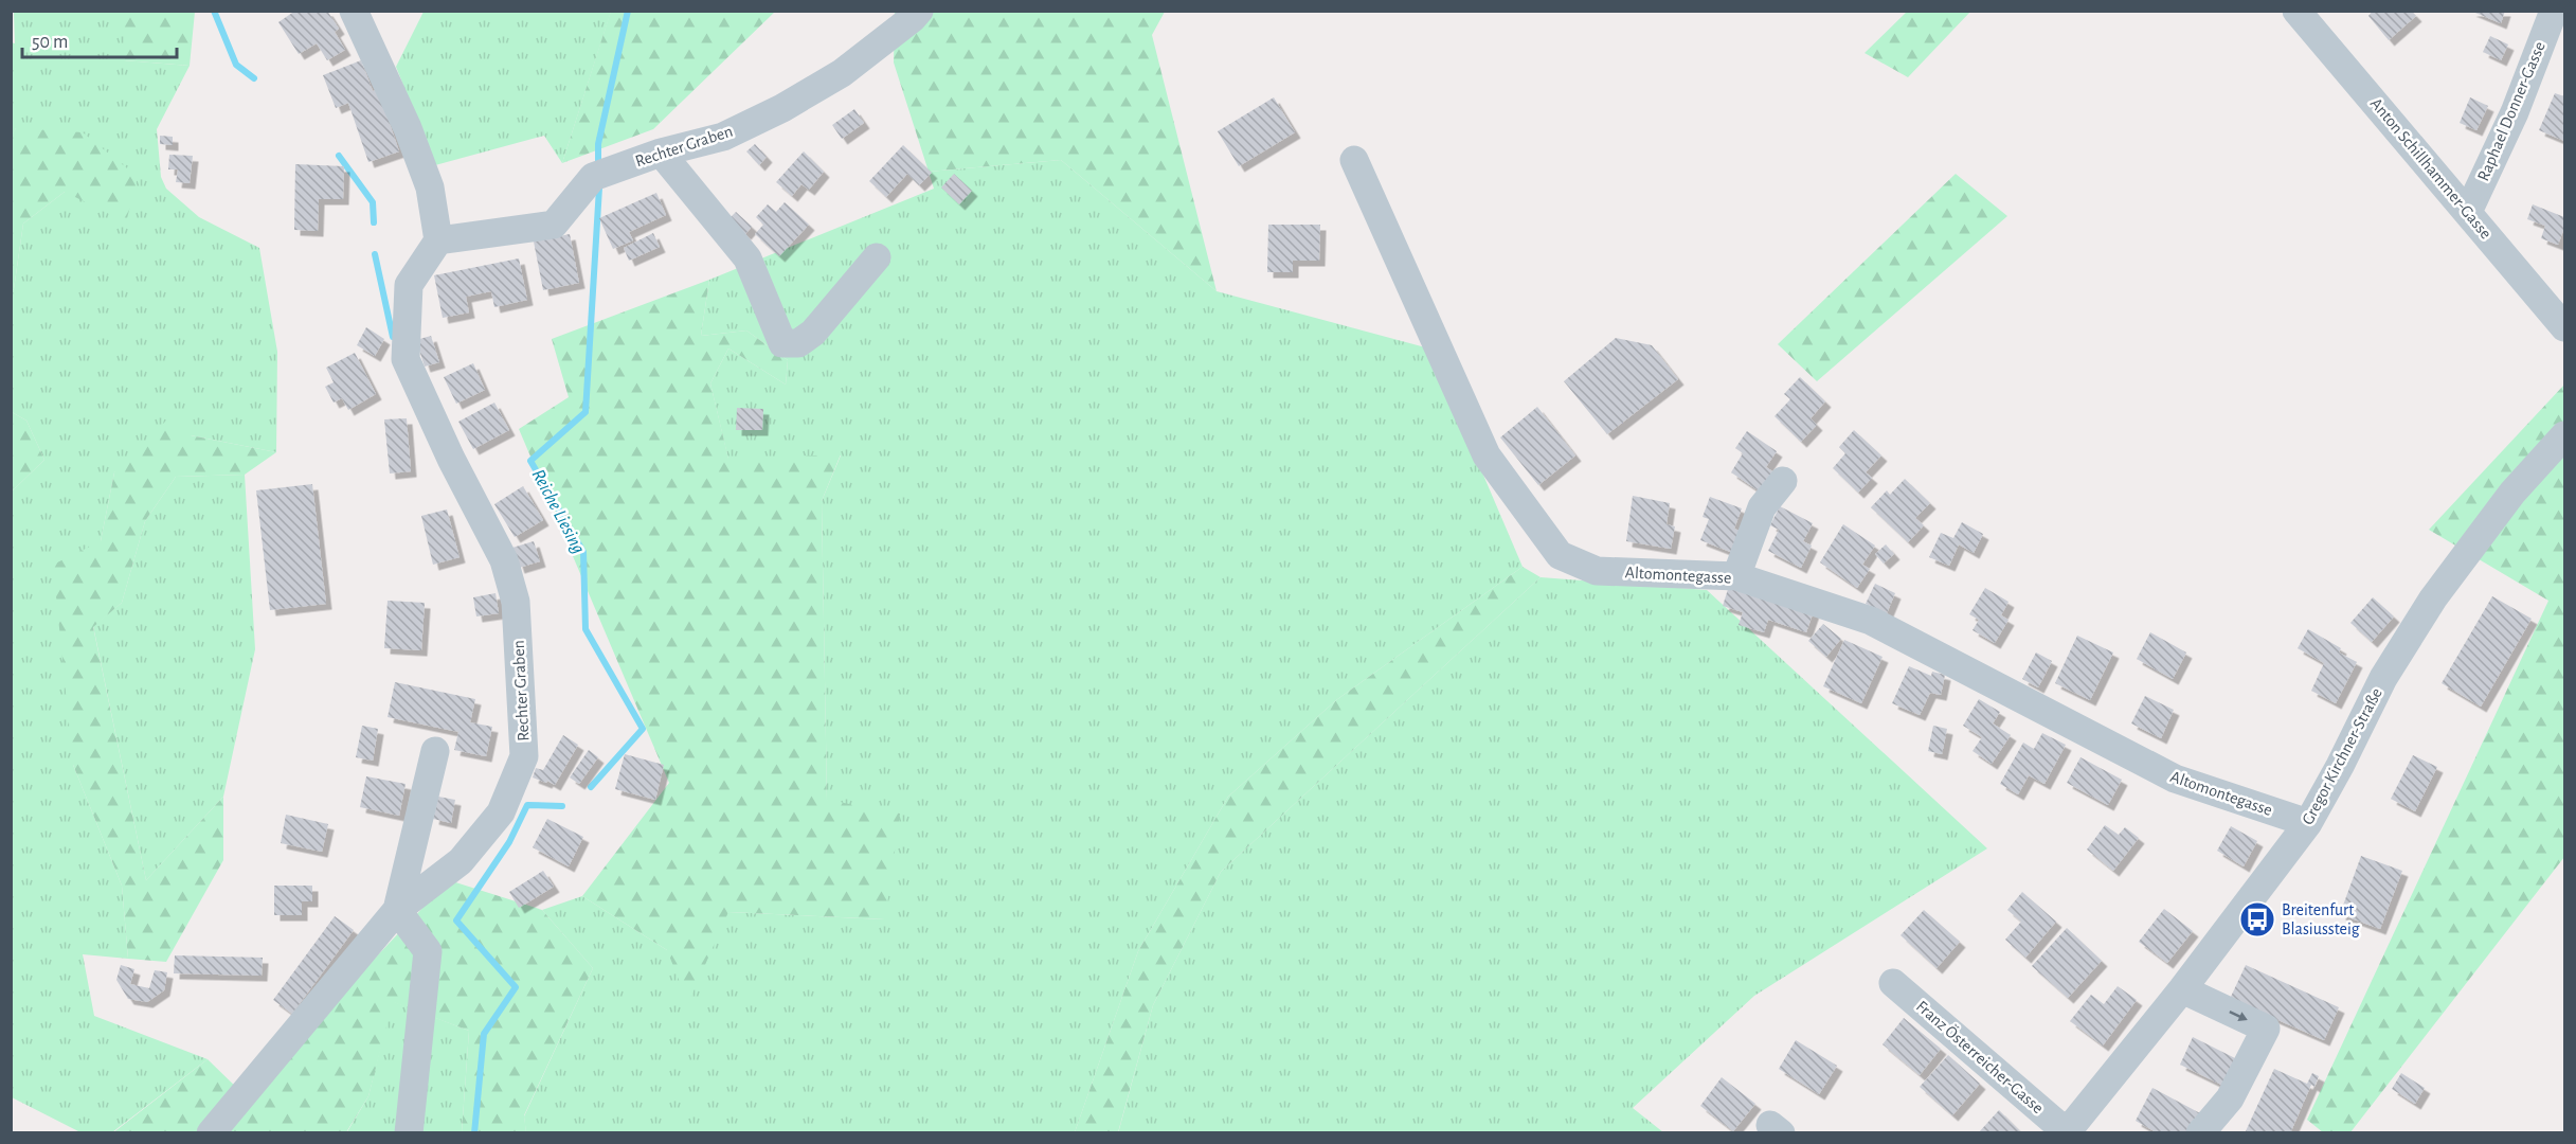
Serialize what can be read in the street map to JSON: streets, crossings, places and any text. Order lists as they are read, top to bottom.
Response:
{
  "streets": {
    "street": [
      "Raphael Donner-Gasse",
      "Rechter Graben",
      "Anton Schillhammer-Gasse",
      "Altomontegasse",
      "Gregor Kirchner-Straße",
      "Franz Österreicher-Gasse"
    ]
  },
  "crossings": [
    ["Raphael Donner-Gasse", "Anton Schillhammer-Gasse"],
    ["Altomontegasse", "Gregor Kirchner-Straße"],
    ["Gregor Kirchner-Straße", "Franz Österreicher-Gasse"]
  ],
  "water": ["Reiche Liesing"],
  "places": {
    "bus stop": ["Breitenfurt Blasiussteig"]
  },
  "scale_bar": "50 m"
}
